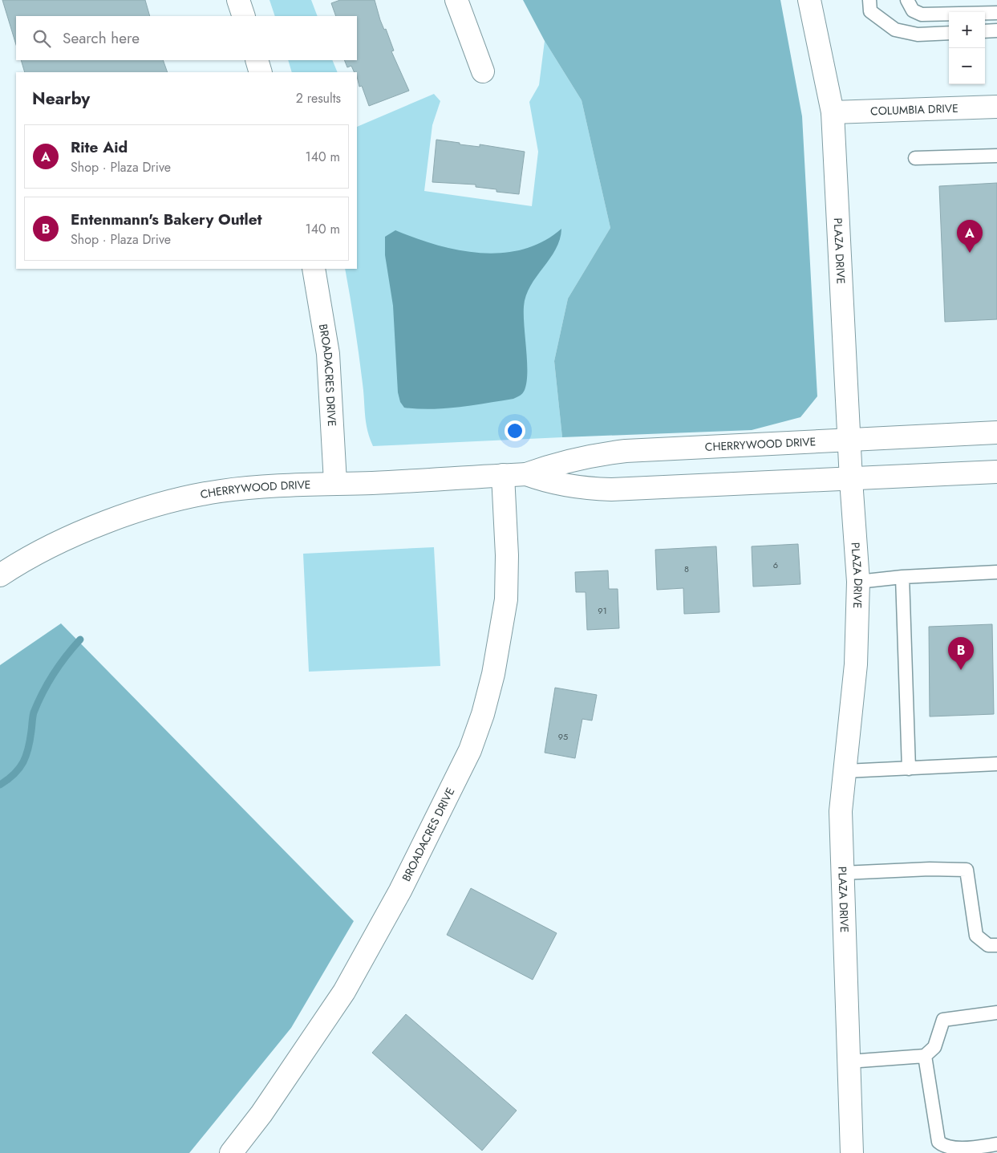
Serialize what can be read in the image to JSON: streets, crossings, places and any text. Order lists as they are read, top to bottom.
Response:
{
  "streets": {
    "street": [
      "COLUMBIA DRIVE",
      "PLAZA DRIVE",
      "BROADACRES DRIVE",
      "CHERRYWOOD DRIVE"
    ]
  },
  "crossings": [
    ["COLUMBIA DRIVE", "PLAZA DRIVE"],
    ["PLAZA DRIVE", "CHERRYWOOD DRIVE"],
    ["BROADACRES DRIVE", "CHERRYWOOD DRIVE"]
  ],
  "house_numbers": [
    "6",
    "8",
    "91",
    "95"
  ],
  "page": {
    "map_buttons": ["+", "−"],
    "search": "Search here",
    "heading": ["Nearby", "2 results"],
    "list": [
      {
        "mark": "A",
        "name": "Rite Aid",
        "note": "Shop · Plaza Drive",
        "value": "140 m"
      },
      {
        "mark": "B",
        "name": "Entenmann's Bakery Outlet",
        "note": "Shop · Plaza Drive",
        "value": "140 m"
      }
    ],
    "pins": ["A", "B"]
  }
}
